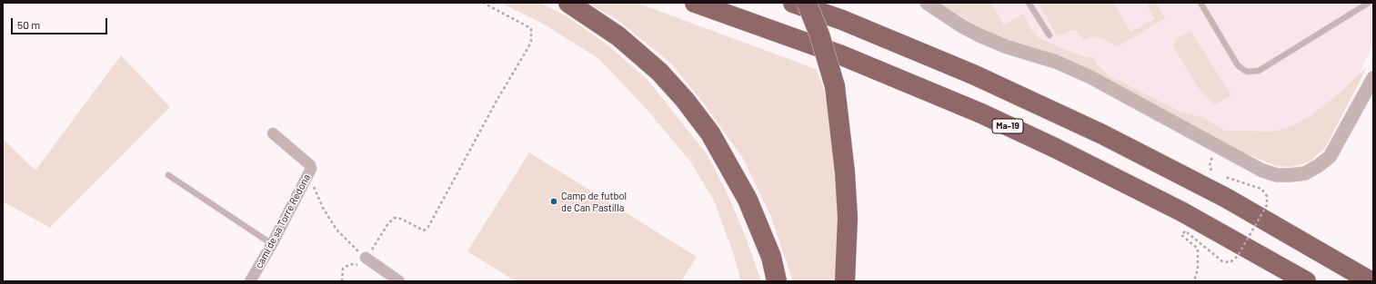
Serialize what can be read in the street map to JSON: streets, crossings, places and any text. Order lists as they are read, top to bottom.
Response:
{
  "streets": {
    "highway": ["Ma-19"],
    "street": ["camí de sa Torre Redona"]
  },
  "places": ["Camp de futbol de Can Pastilla"],
  "scale_bar": "50 m"
}
